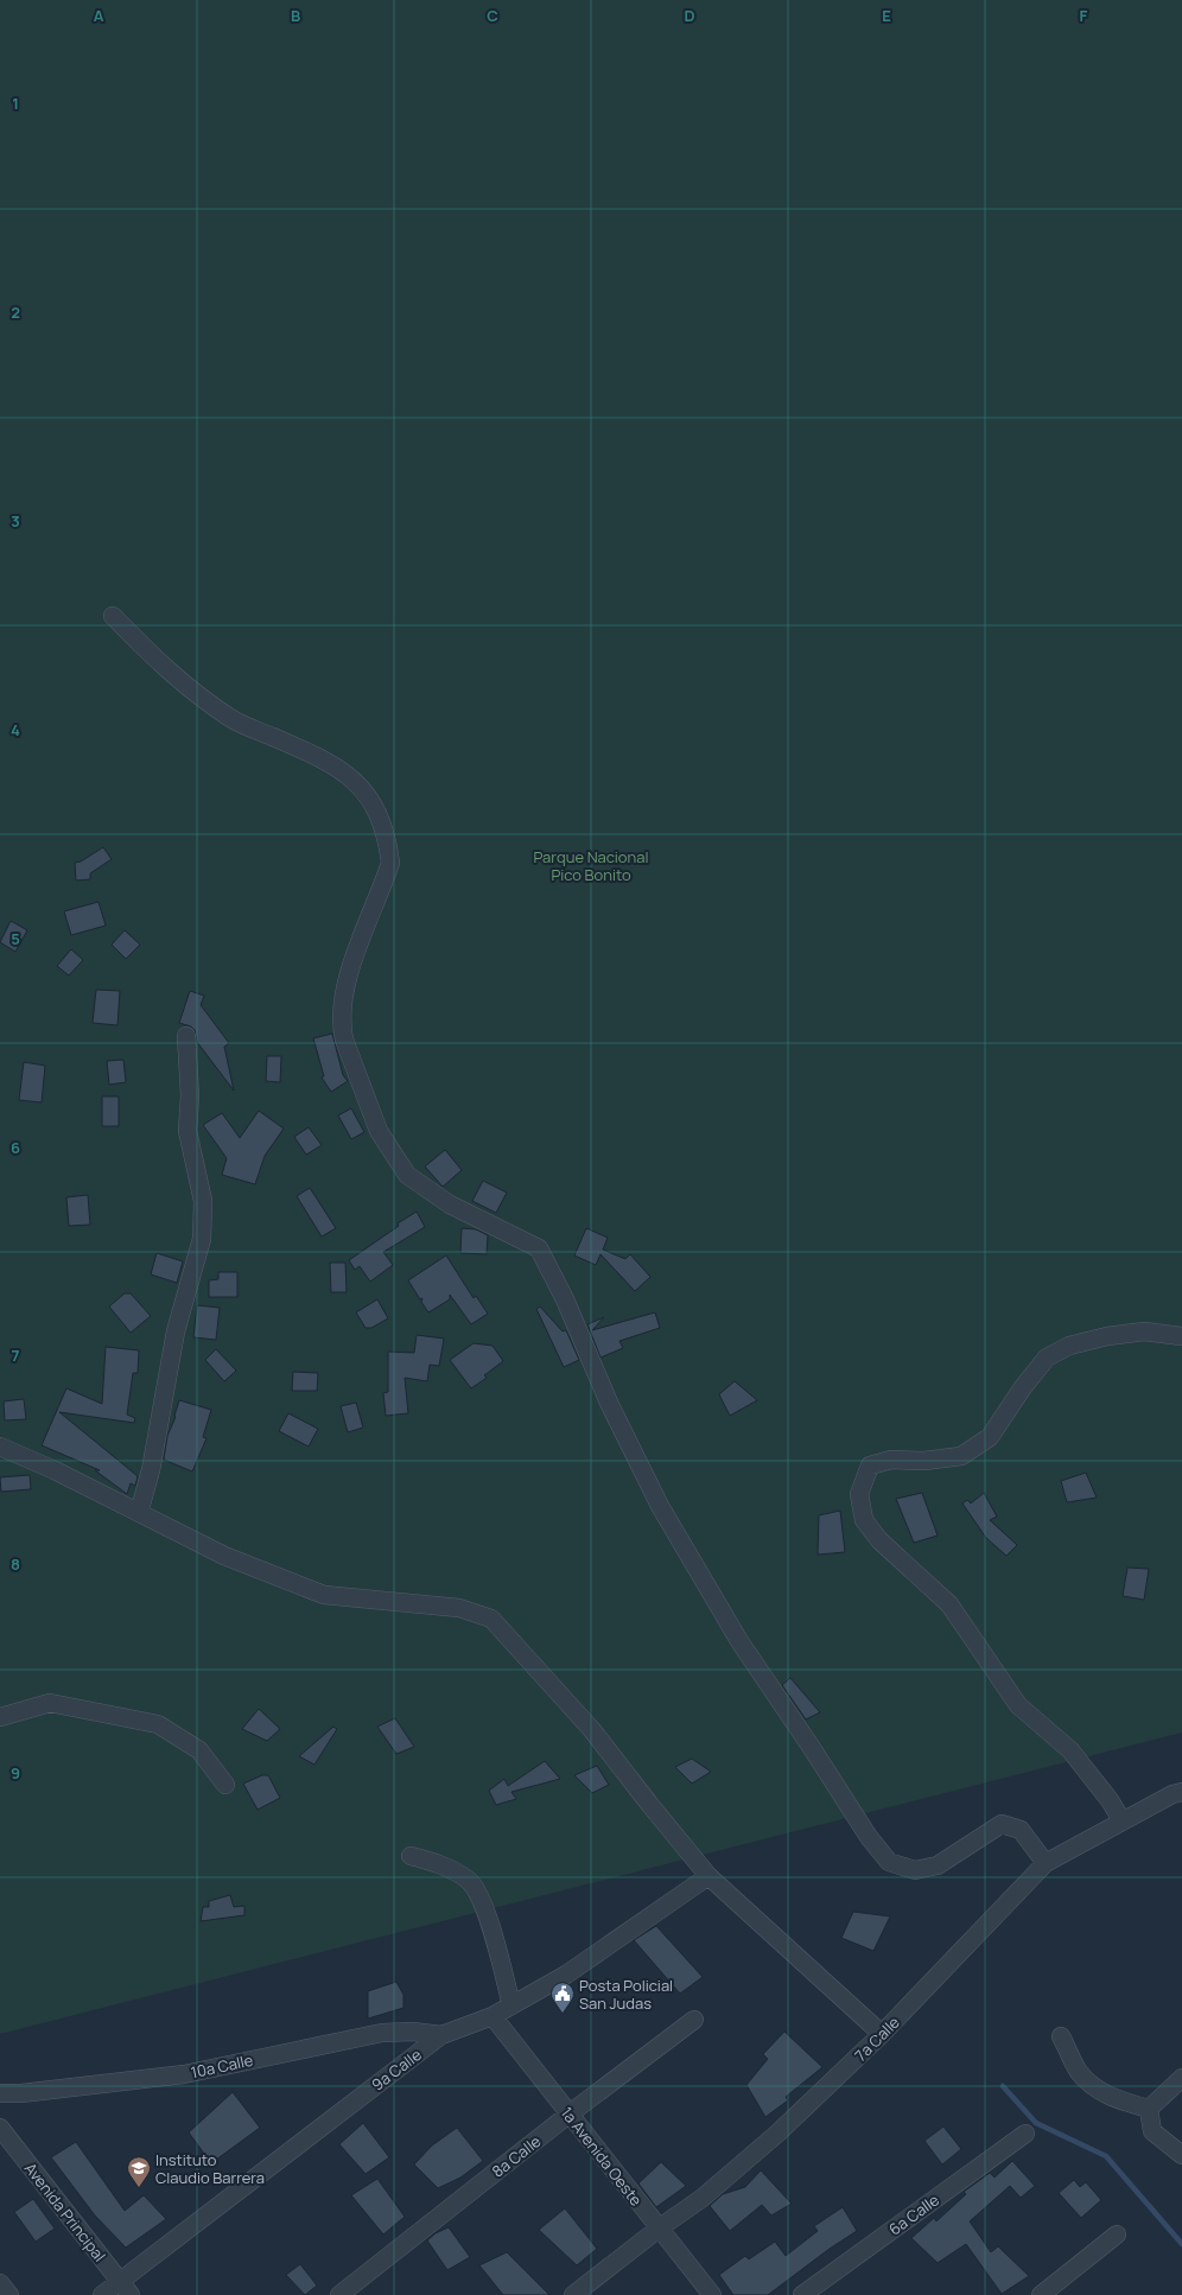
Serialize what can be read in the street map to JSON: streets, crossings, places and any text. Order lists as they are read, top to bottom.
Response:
{
  "streets": {
    "street": [
      "7a Calle",
      "10a Calle",
      "9a Calle",
      "8a Calle",
      "1a Avenida Oeste",
      "Avenida Principal",
      "6a Calle"
    ]
  },
  "crossings": [
    ["7a Calle", "1a Avenida Oeste"],
    ["10a Calle", "9a Calle"],
    ["9a Calle", "1a Avenida Oeste"],
    ["9a Calle", "Avenida Principal"],
    ["8a Calle", "1a Avenida Oeste"]
  ],
  "parks": ["Parque Nacional Pico Bonito"],
  "places": {
    "public building": ["Posta Policial San Judas"],
    "school or university": ["Instituto Claudio Barrera"]
  },
  "grid": {
    "columns": [
      "A",
      "B",
      "C",
      "D",
      "E",
      "F"
    ],
    "rows": [
      "1",
      "2",
      "3",
      "4",
      "5",
      "6",
      "7",
      "8",
      "9"
    ]
  }
}
